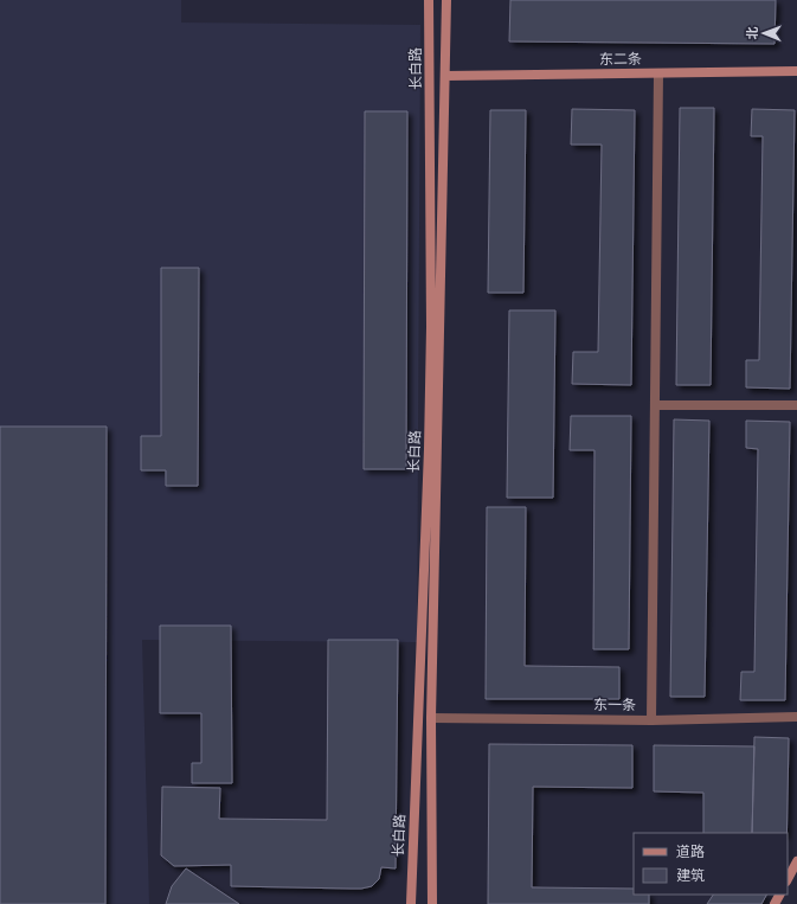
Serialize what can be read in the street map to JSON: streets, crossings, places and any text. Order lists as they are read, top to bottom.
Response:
{
  "streets": {
    "main road": ["东二条", "长白路"],
    "street": ["东一条"]
  },
  "crossings": [
    ["东二条", "长白路"],
    ["长白路", "东一条"]
  ],
  "legend": ["道路", "建筑"],
  "north": "left"
}
